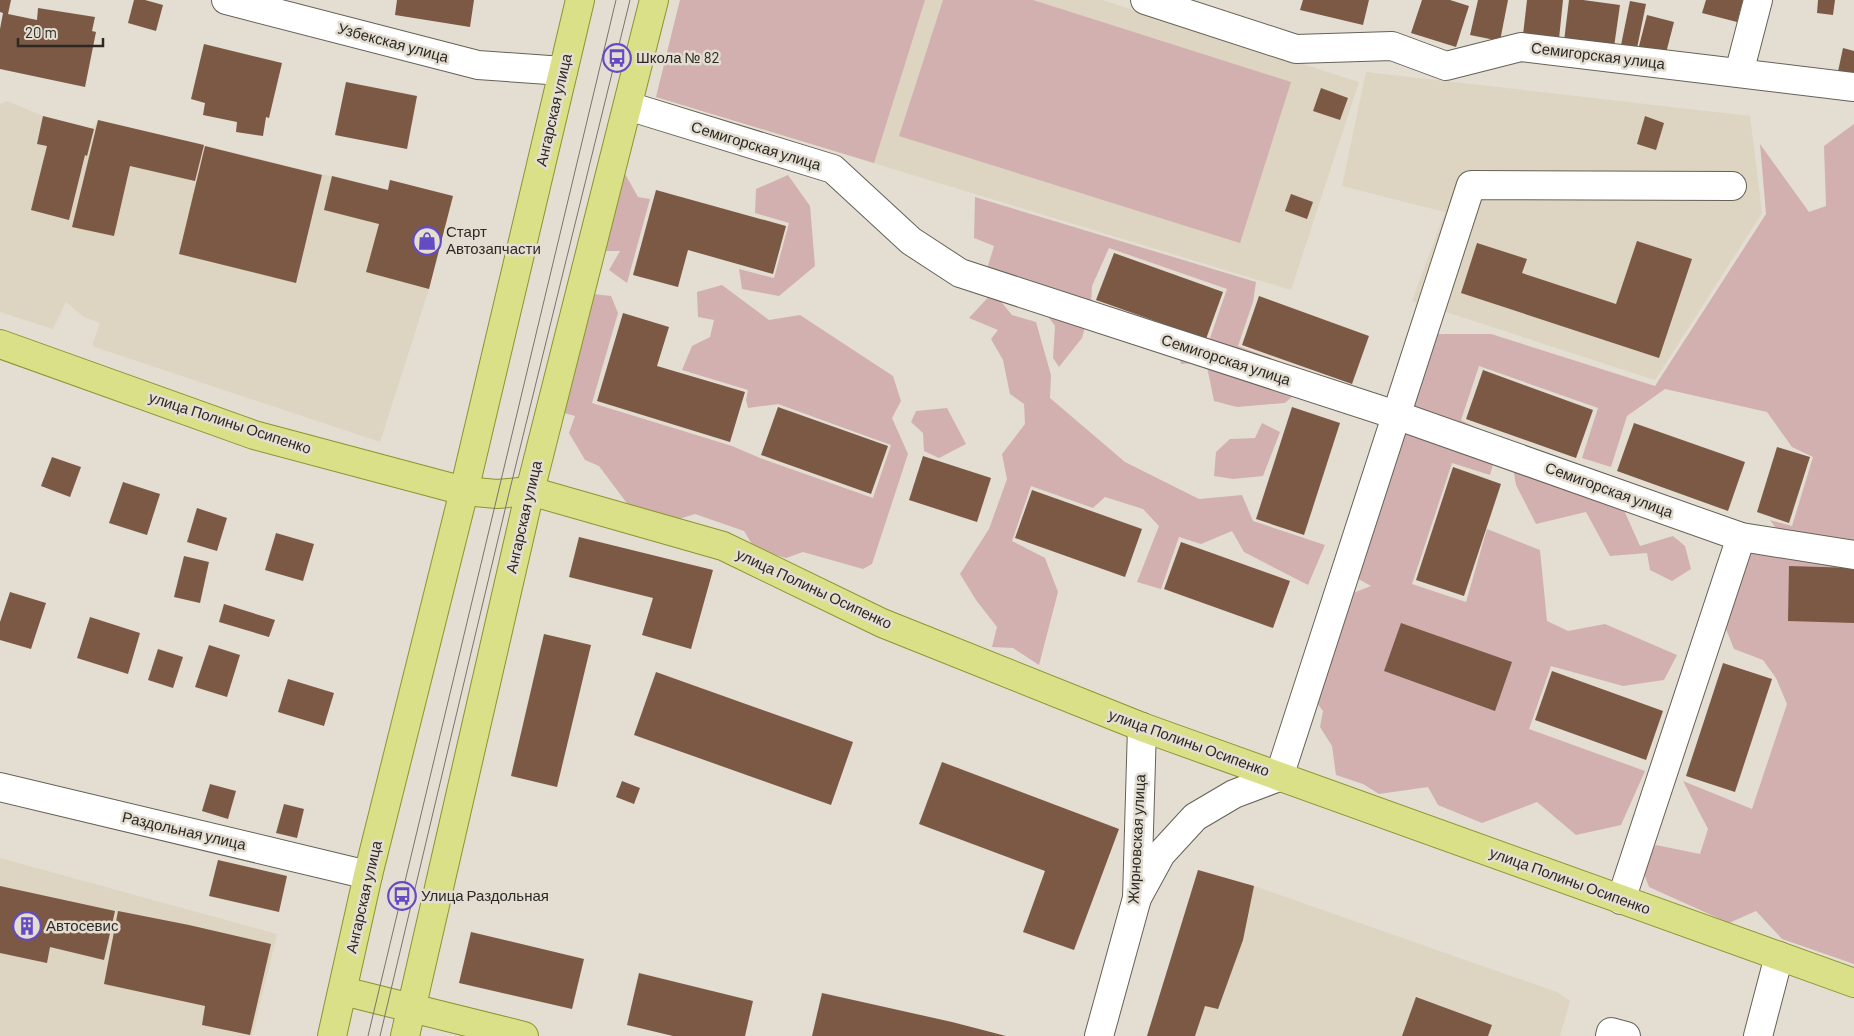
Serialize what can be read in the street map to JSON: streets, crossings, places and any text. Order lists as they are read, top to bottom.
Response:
{
  "streets": {
    "main road": ["Ангарская улица", "улица Полины Осипенко"],
    "street": [
      "Узбекская улица",
      "Семигорская улица",
      "Раздольная улица",
      "Жирновская улица"
    ]
  },
  "crossings": [
    ["Узбекская улица", "Ангарская улица"],
    ["Семигорская улица", "Ангарская улица"],
    ["Ангарская улица", "улица Полины Осипенко"],
    ["Ангарская улица", "Раздольная улица"],
    ["улица Полины Осипенко", "Жирновская улица"]
  ],
  "places": {
    "bus stop": ["Школа № 82", "Улица Раздольная"],
    "shop": ["Старт Автозапчасти"],
    "building": ["Автосевис"]
  },
  "scale_bar": "20 m"
}
